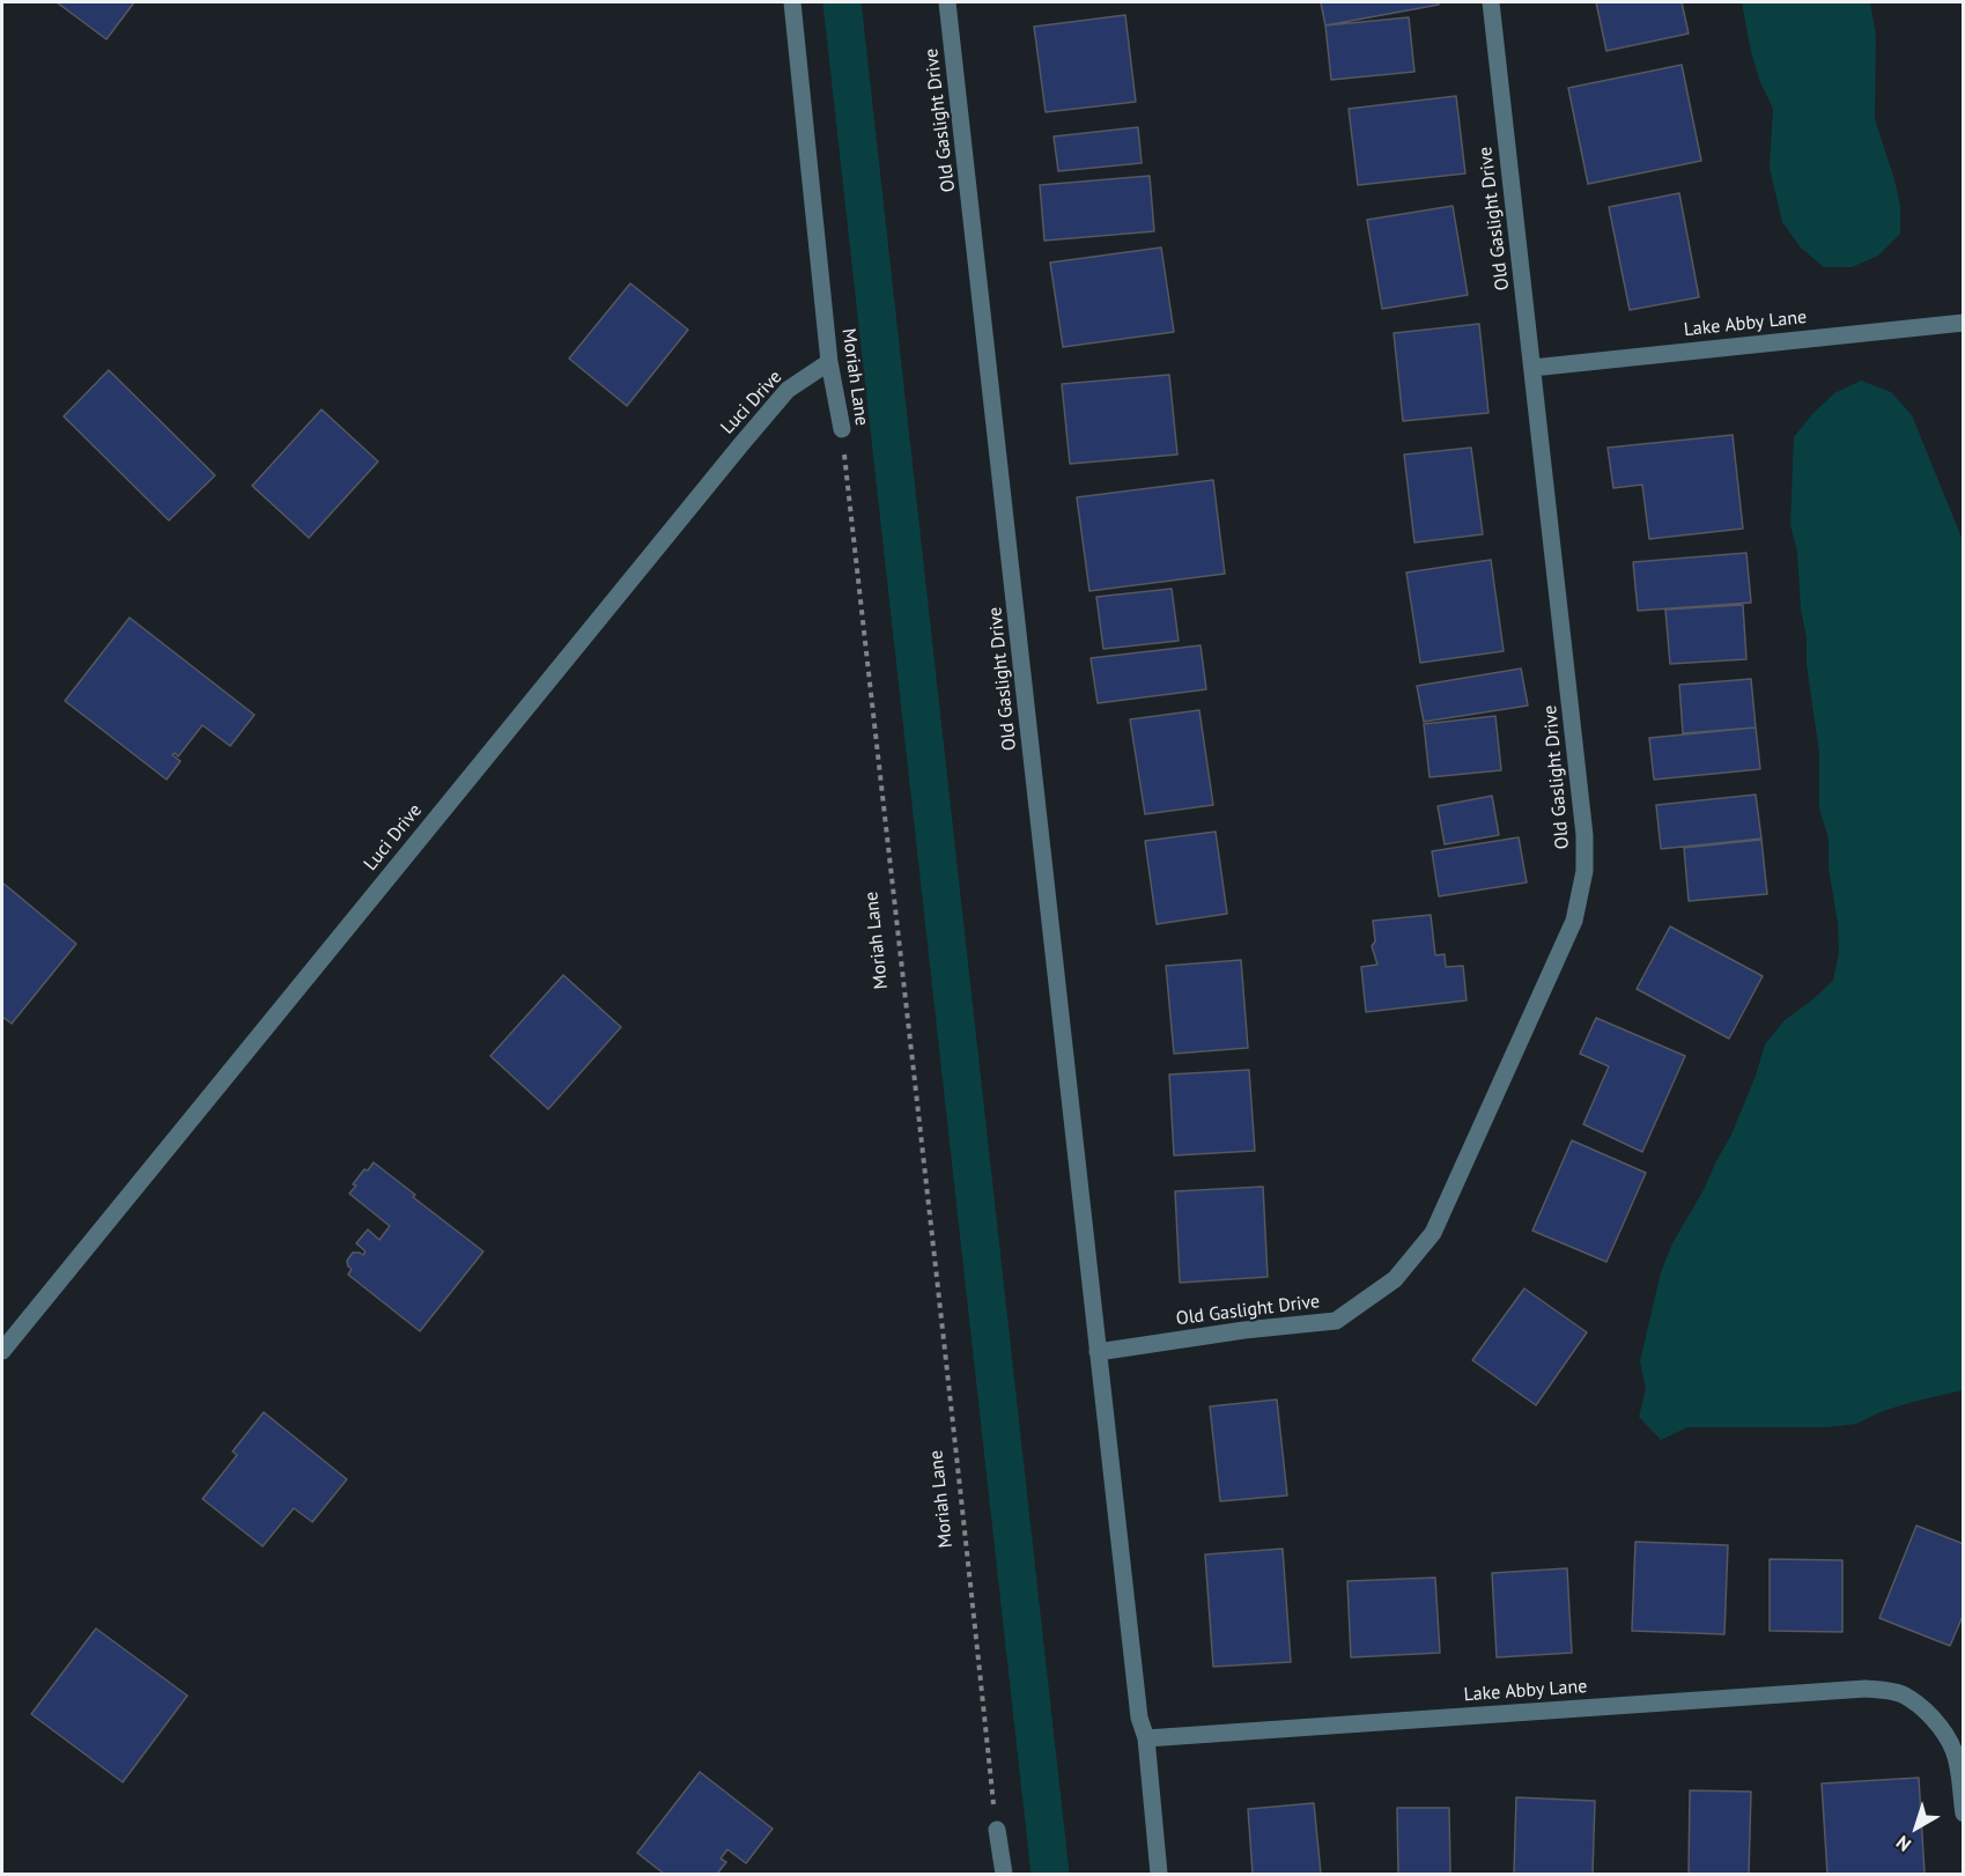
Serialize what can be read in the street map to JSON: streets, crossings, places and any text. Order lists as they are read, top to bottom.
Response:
{
  "streets": {
    "street": [
      "Old Gaslight Drive",
      "Lake Abby Lane",
      "Moriah Lane",
      "Luci Drive"
    ]
  },
  "crossings": [
    ["Old Gaslight Drive", "Lake Abby Lane"],
    ["Moriah Lane", "Luci Drive"]
  ],
  "north": "bottom left"
}
